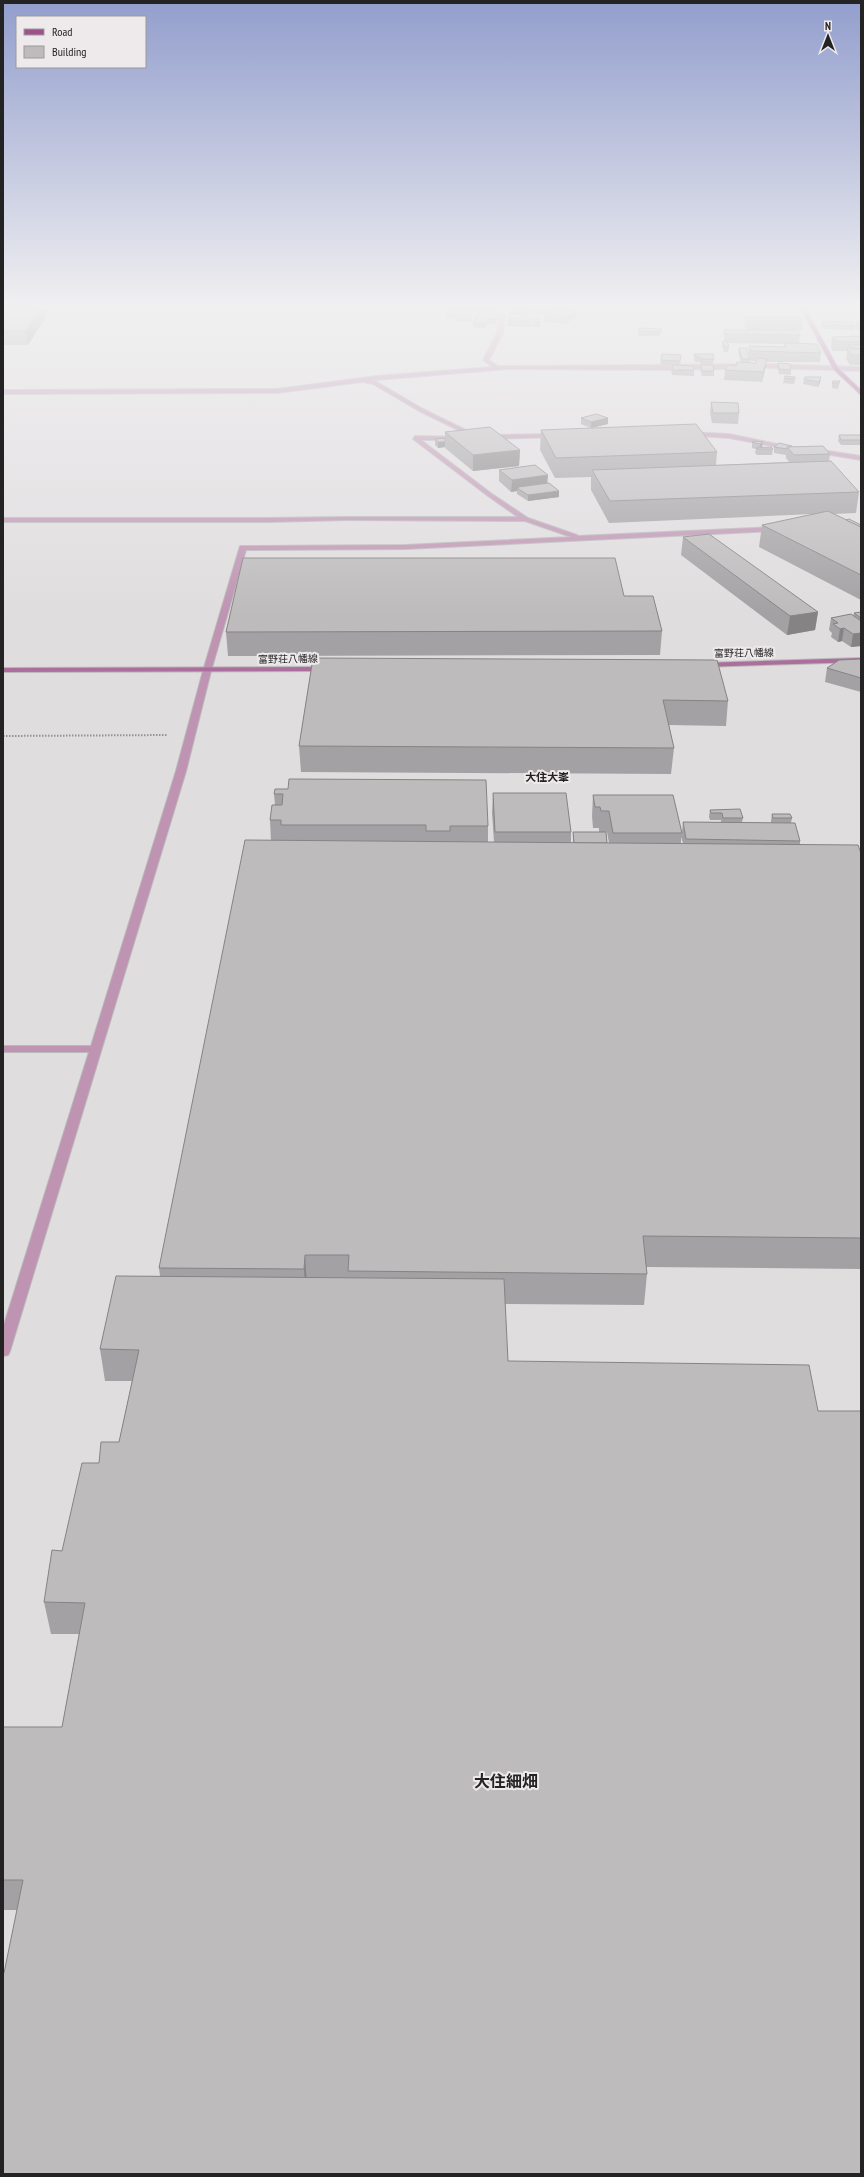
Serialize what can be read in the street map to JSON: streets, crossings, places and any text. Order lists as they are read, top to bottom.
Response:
{
  "streets": {
    "main road": ["富野荘八幡線"]
  },
  "districts": ["大住大峯", "大住細畑"],
  "legend": ["Road", "Building"],
  "north": "top"
}
